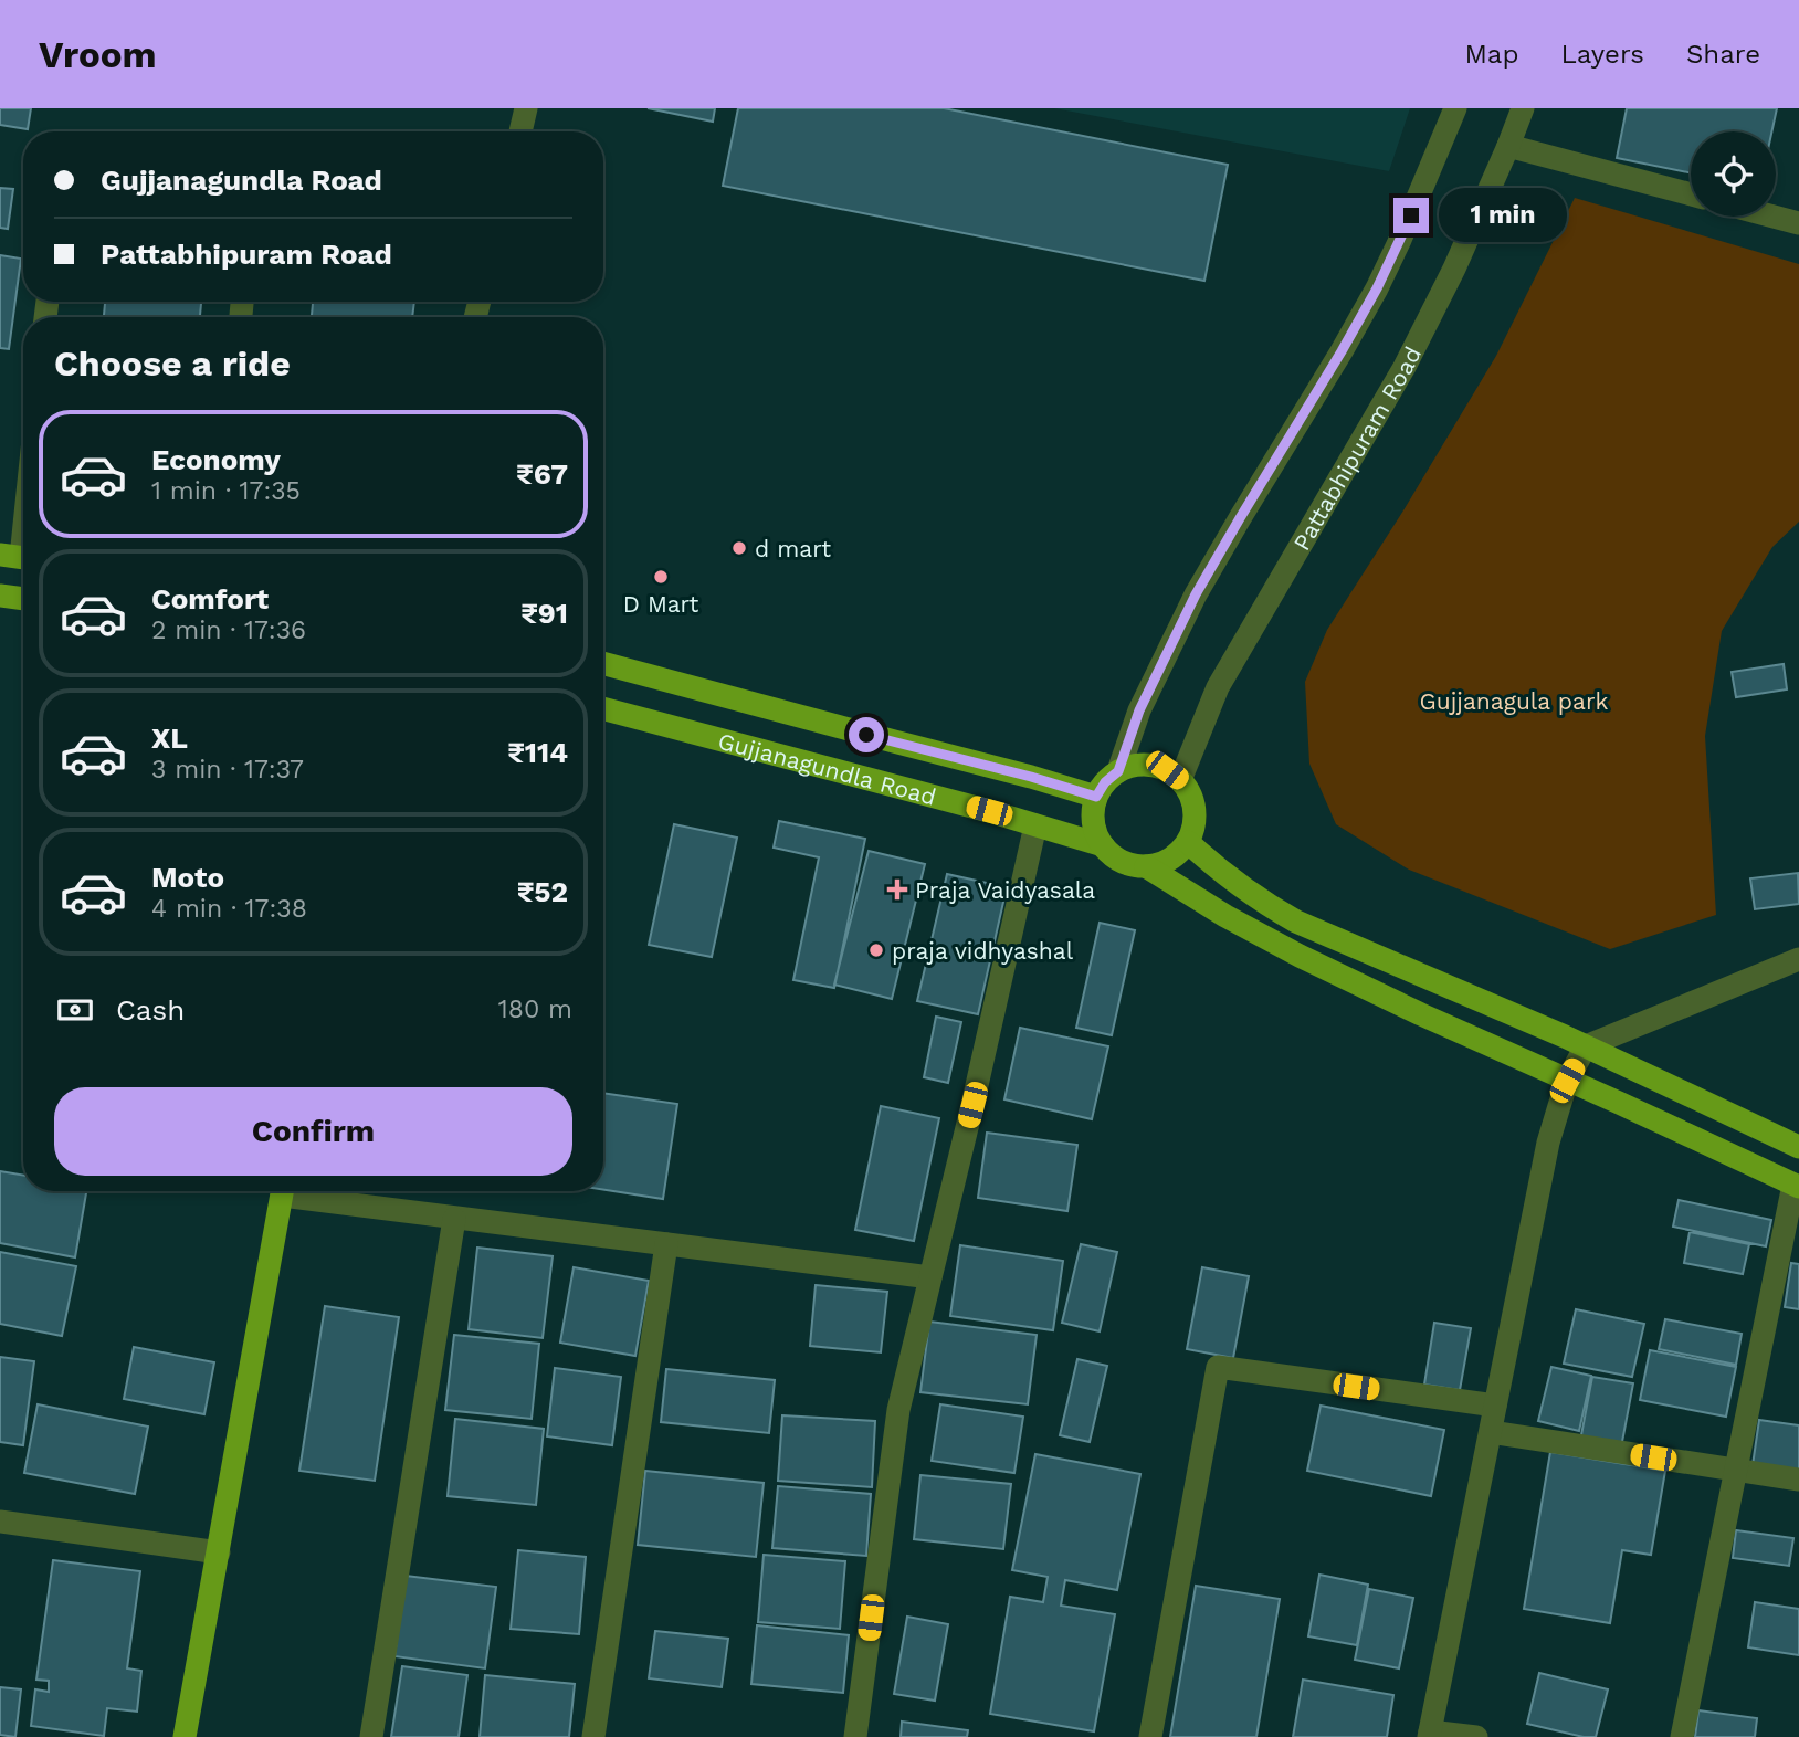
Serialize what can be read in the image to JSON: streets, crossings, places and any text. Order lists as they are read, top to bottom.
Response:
{
  "streets": {
    "main road": ["Gujjanagundla Road"],
    "street": ["Pattabhipuram Road"]
  },
  "crossings": [
    ["Pattabhipuram Road", "Gujjanagundla Road"]
  ],
  "parks": ["Gujjanagula park"],
  "places": {
    "other": ["d mart", "D Mart", "praja vidhyashal"],
    "health": ["Praja Vaidyasala"]
  },
  "page": {
    "header": "Vroom",
    "nav": ["Map", "Layers", "Share"],
    "banner": ["Gujjanagundla Road", "Pattabhipuram Road"],
    "bubble": "1 min",
    "heading": "Choose a ride",
    "list": [
      {
        "name": "Economy",
        "note": "1 min · 17:35",
        "value": "₹67"
      },
      {
        "name": "Comfort",
        "note": "2 min · 17:36",
        "value": "₹91"
      },
      {
        "name": "XL",
        "note": "3 min · 17:37",
        "value": "₹114"
      },
      {
        "name": "Moto",
        "note": "4 min · 17:38",
        "value": "₹52"
      }
    ],
    "pay": ["Cash", "180 m"],
    "buttons": "Confirm"
  }
}
